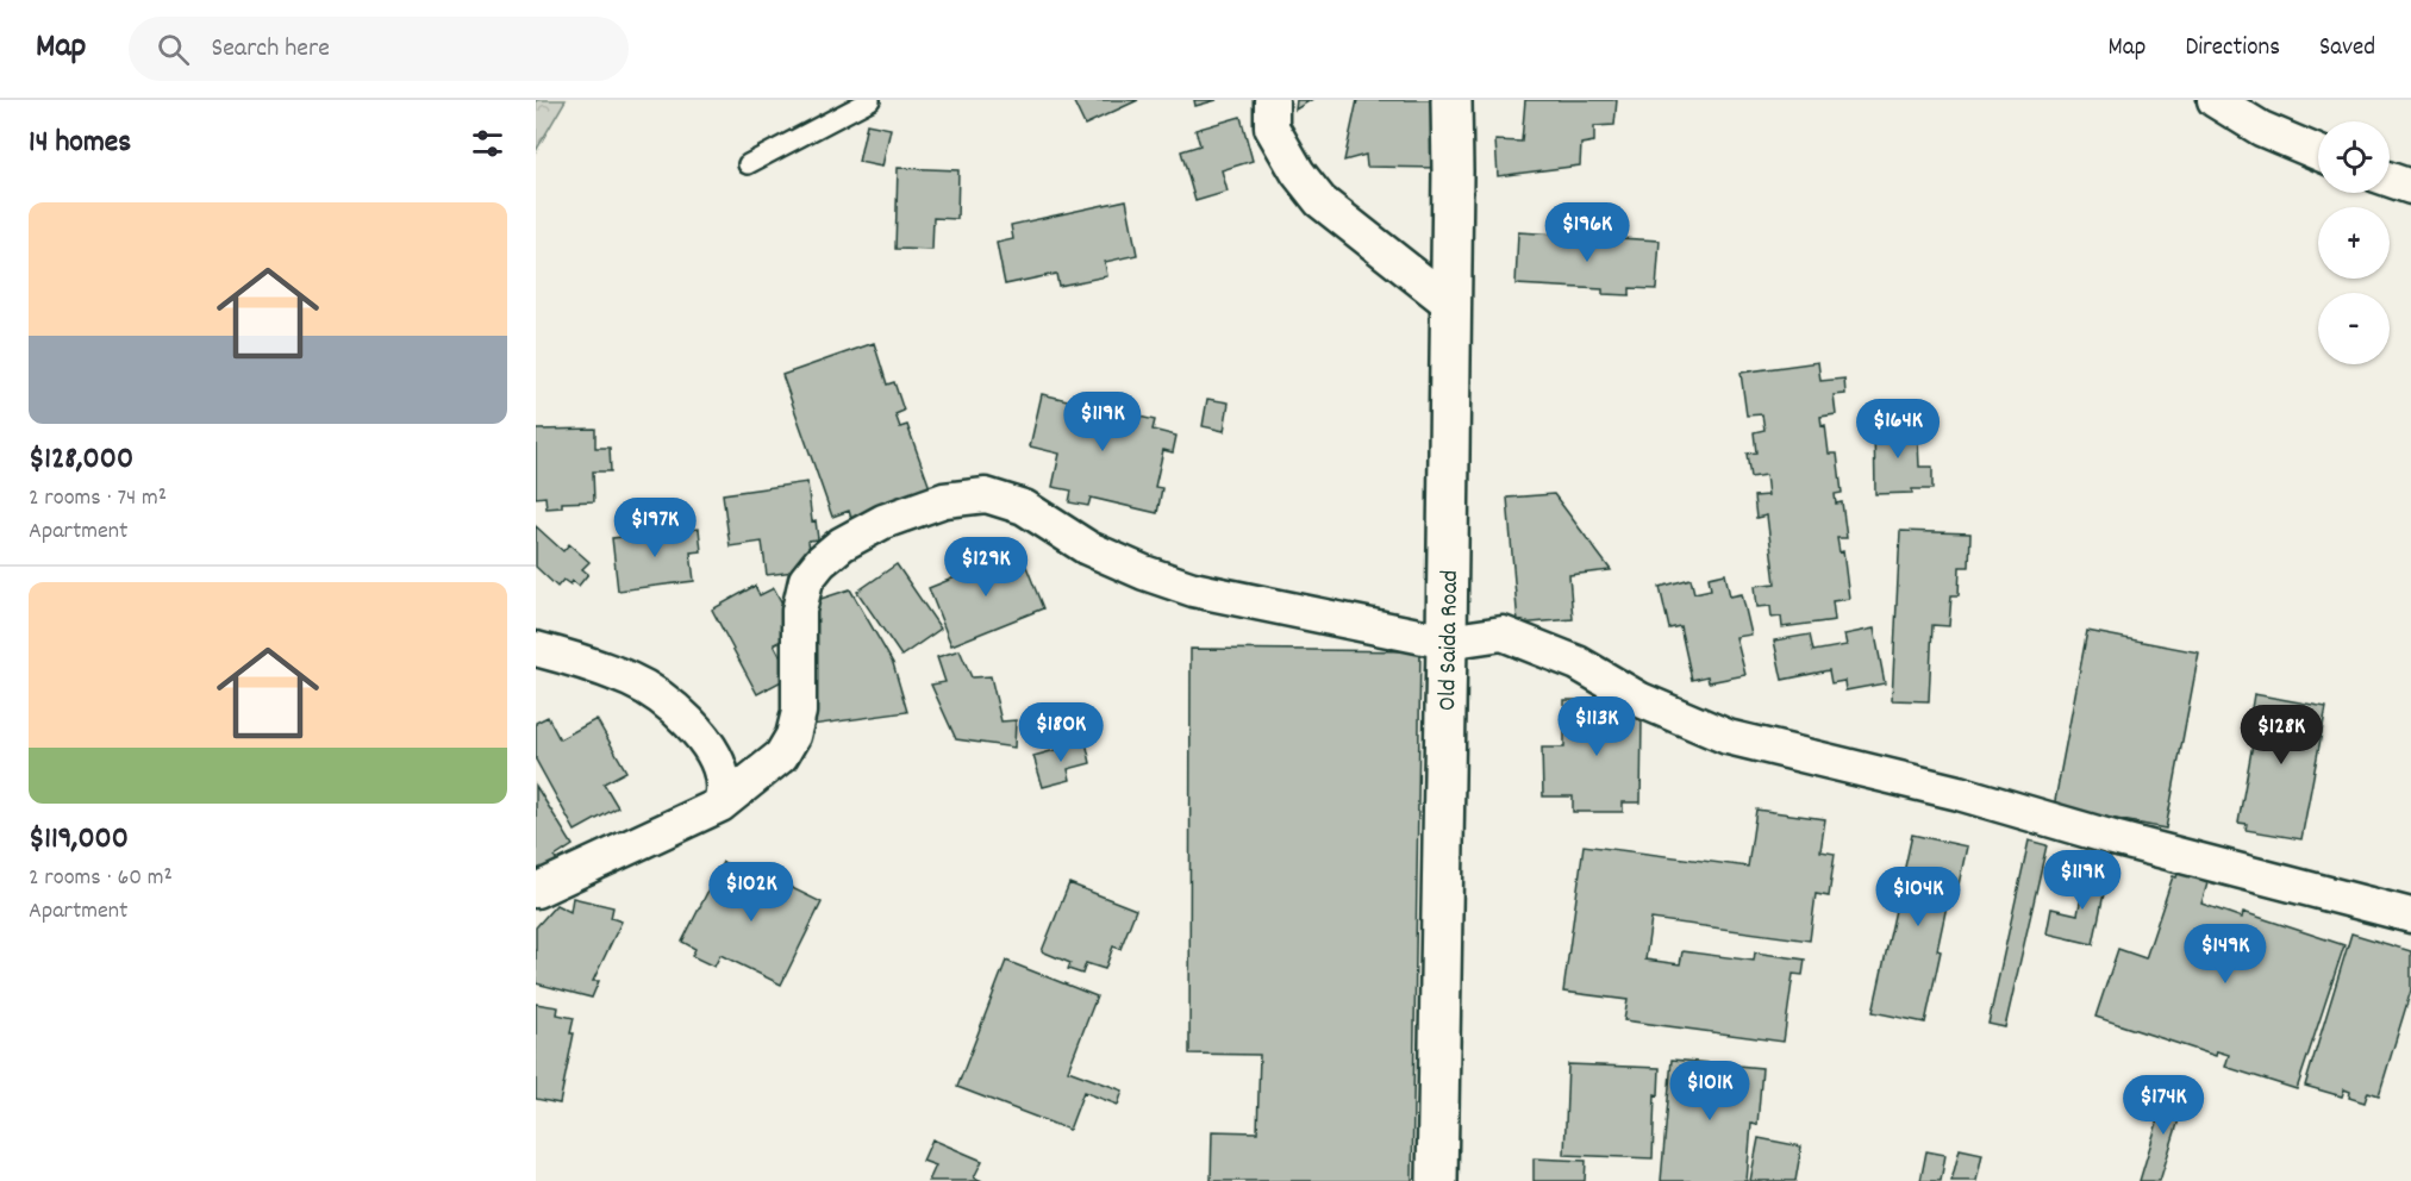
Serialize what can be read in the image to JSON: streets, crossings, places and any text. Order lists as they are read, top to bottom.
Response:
{
  "streets": {
    "highway": ["Old Saida Road"]
  },
  "page": {
    "header": "Map",
    "search": "Search here",
    "nav": ["Map", "Directions", "Saved"],
    "heading": "14 homes",
    "map_buttons": ["+", "−"],
    "list": [
      {
        "name": "$128,000",
        "note": "2 rooms · 74 m² · Apartment"
      },
      {
        "name": "$119,000",
        "note": "2 rooms · 60 m² · Apartment"
      }
    ],
    "price": [
      "$196K",
      "$119K",
      "$164K",
      "$197K",
      "$129K",
      "$113K",
      "$180K",
      "$128K",
      "$119K",
      "$102K",
      "$104K",
      "$149K",
      "$101K",
      "$174K"
    ]
  }
}
